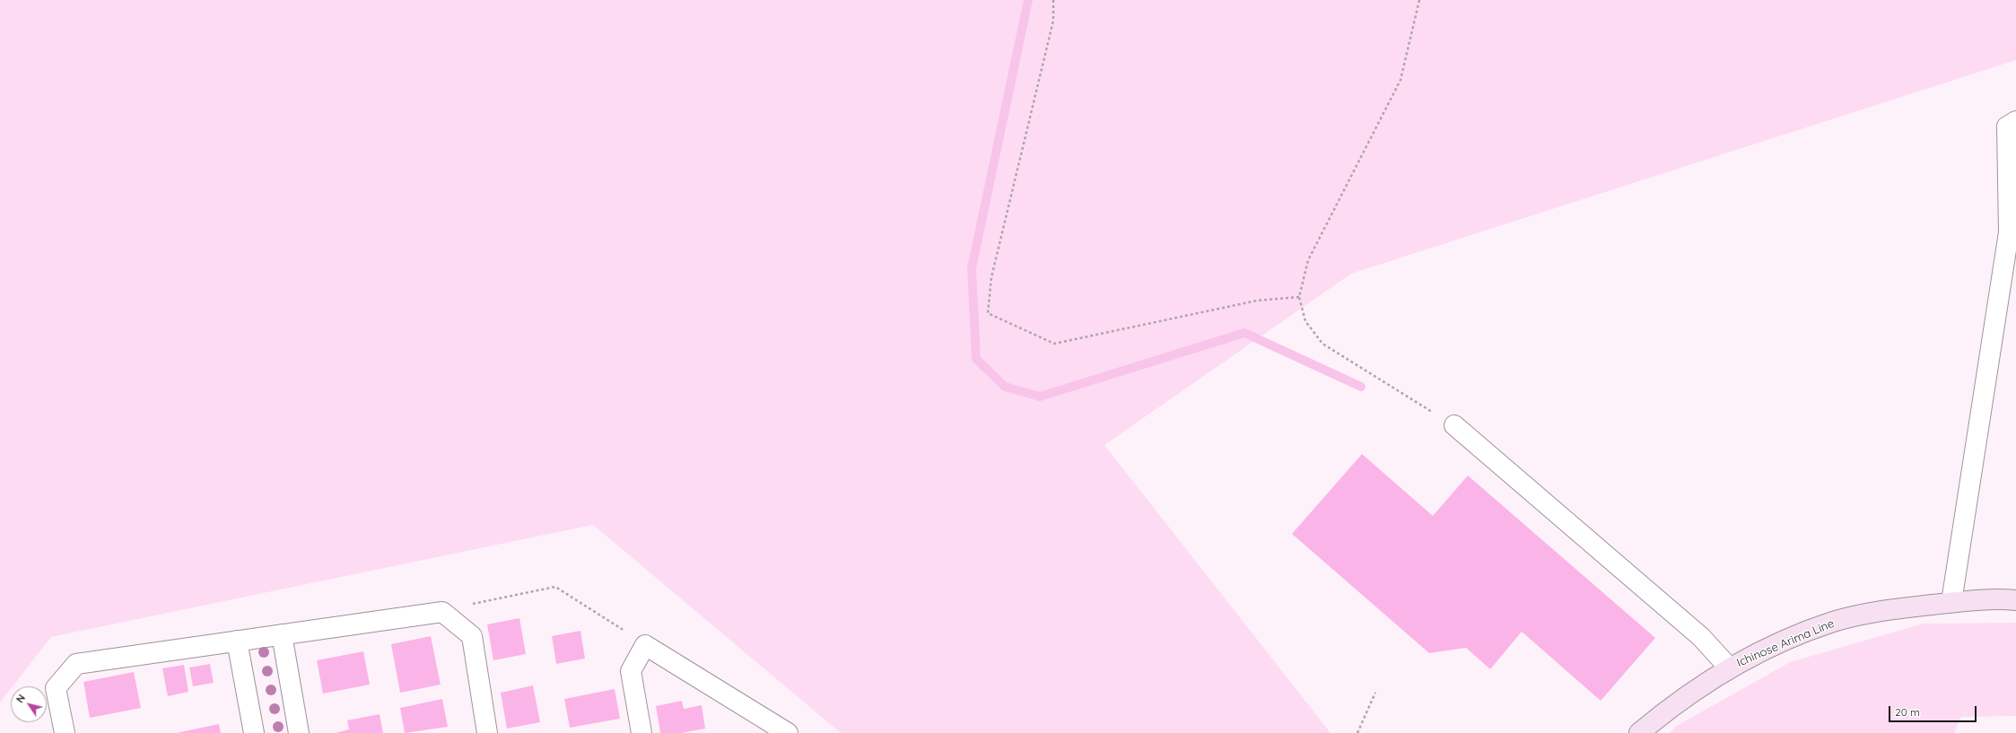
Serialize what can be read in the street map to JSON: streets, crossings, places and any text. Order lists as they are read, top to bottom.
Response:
{
  "streets": {
    "main road": ["Ichinose Arima Line"]
  },
  "scale_bar": "20 m",
  "north": "top left"
}
